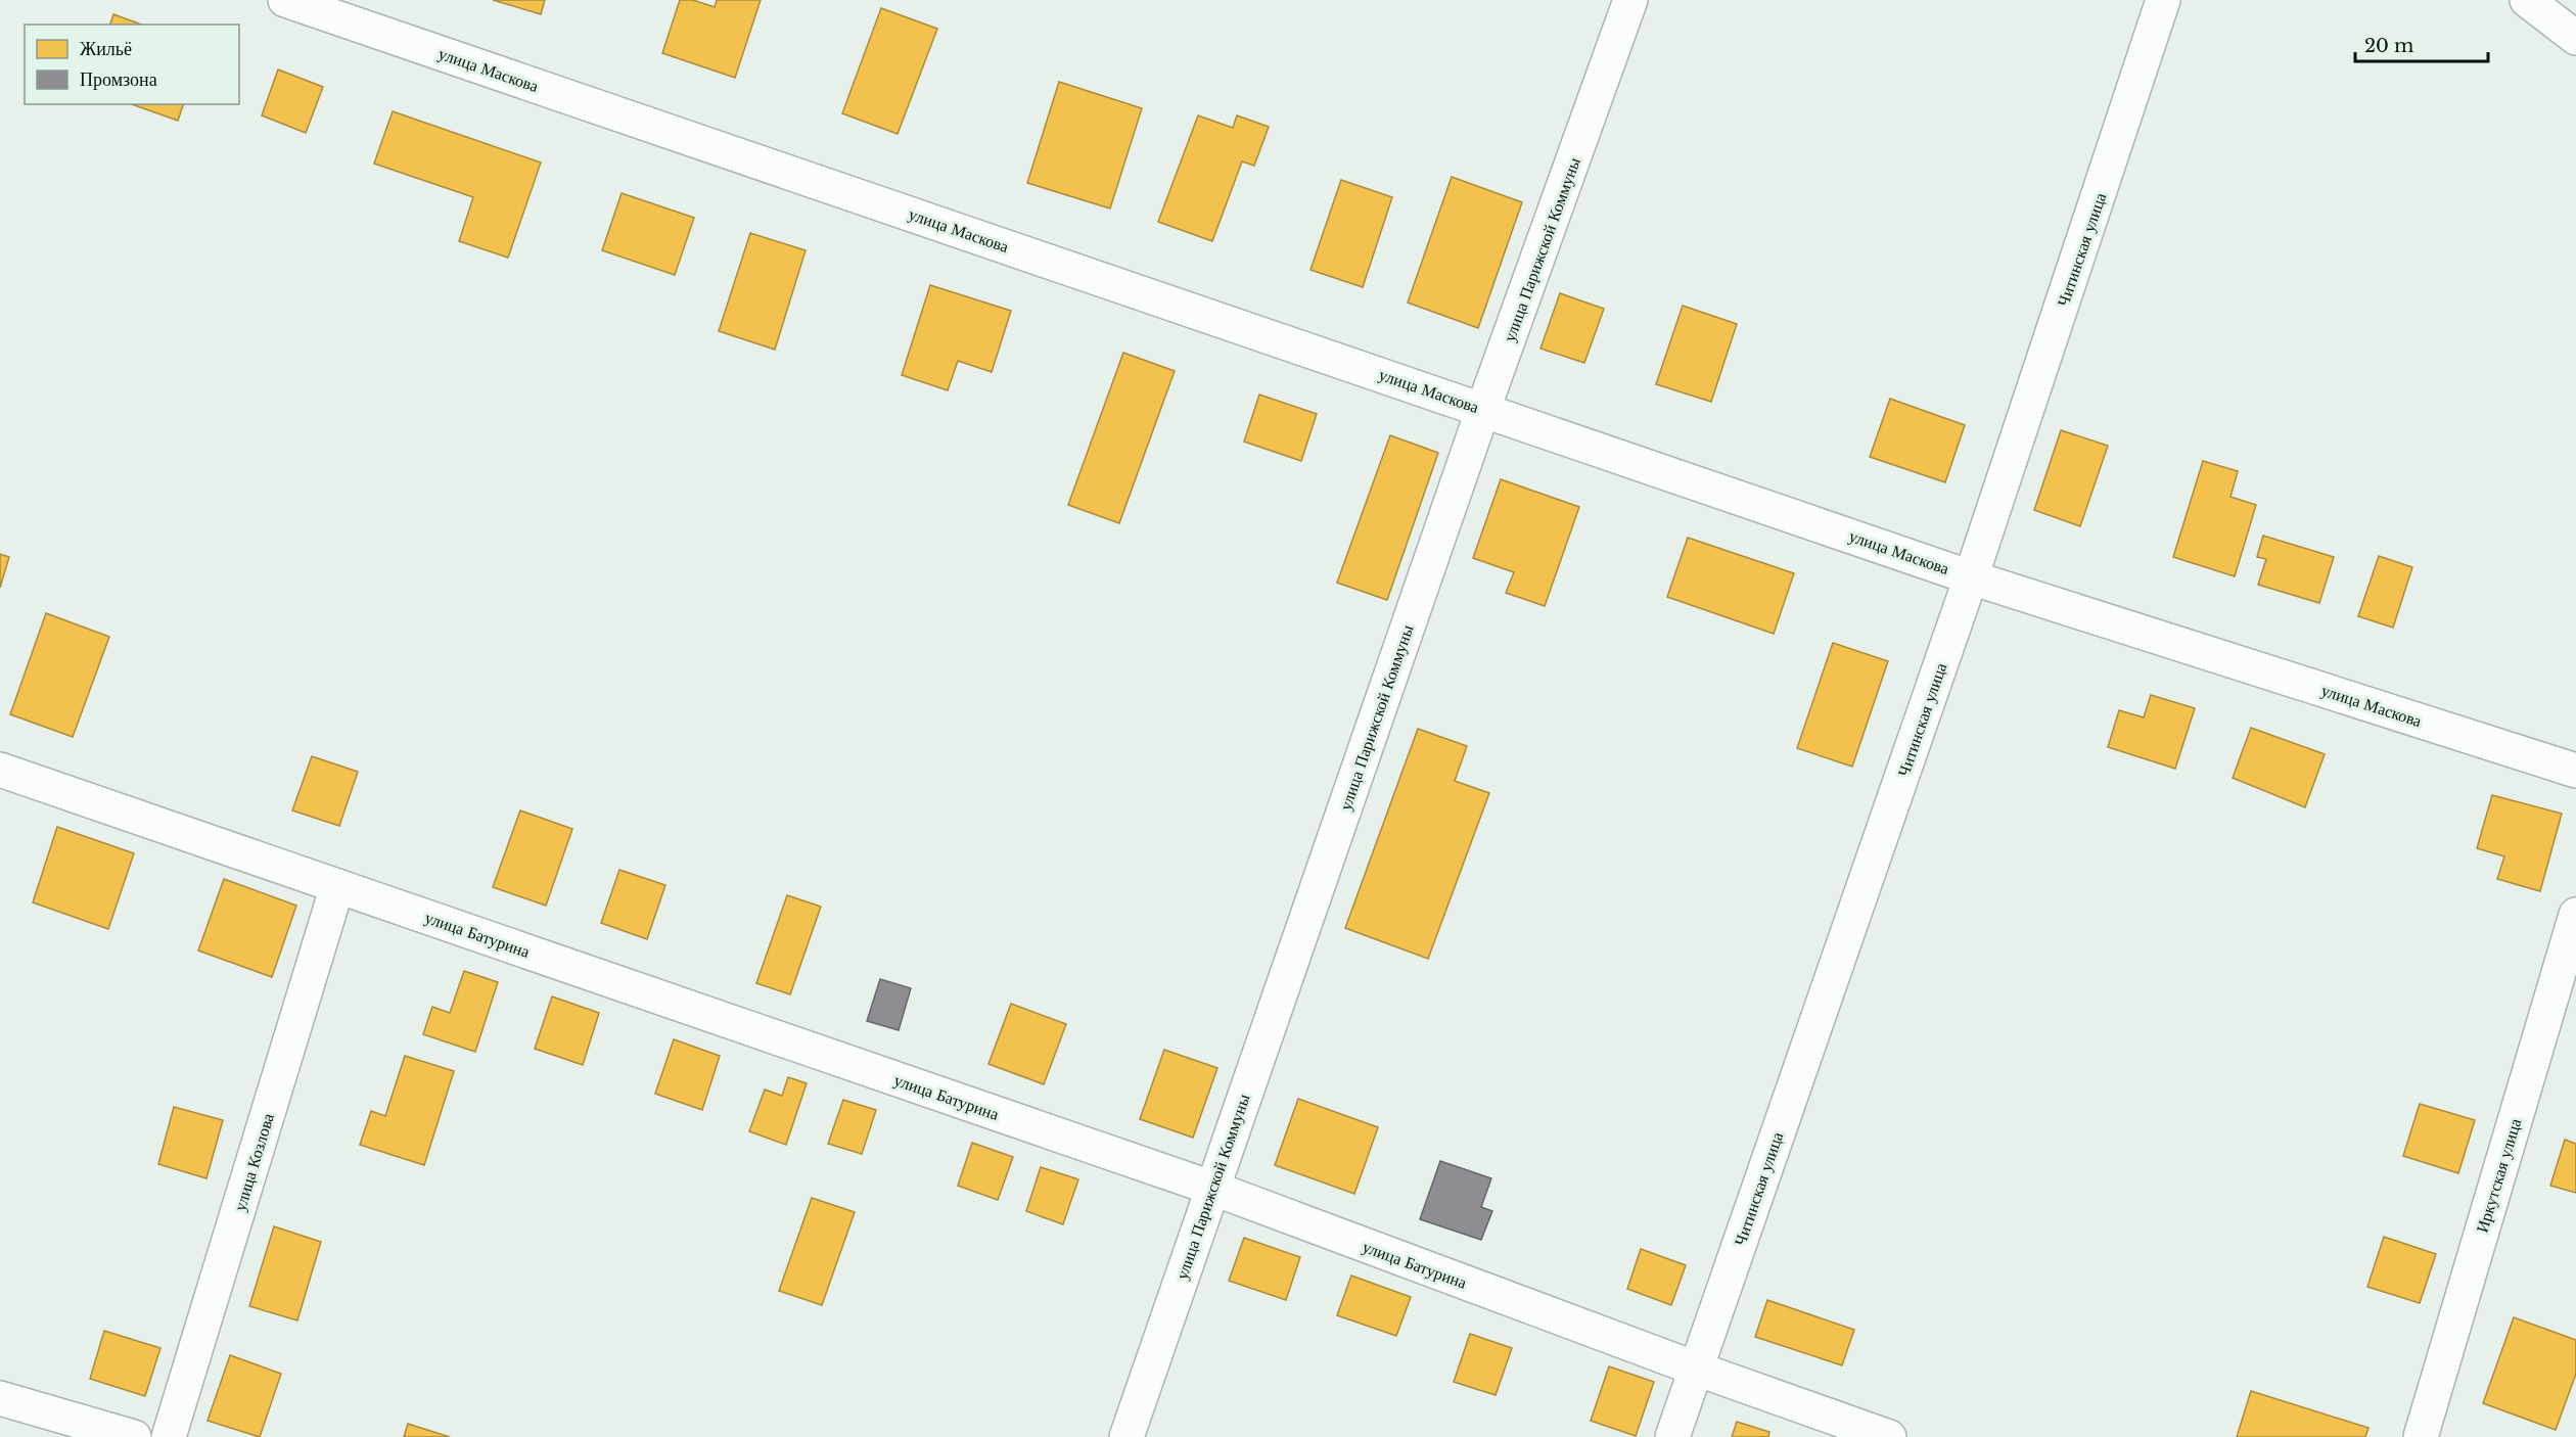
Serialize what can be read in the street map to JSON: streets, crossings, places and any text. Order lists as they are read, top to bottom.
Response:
{
  "streets": {
    "street": [
      "улица Маскова",
      "улица Парижской Коммуны",
      "Читинская улица",
      "улица Батурина",
      "улица Козлова",
      "Иркутская улица"
    ]
  },
  "crossings": [
    ["улица Маскова", "улица Парижской Коммуны"],
    ["улица Маскова", "Читинская улица"],
    ["улица Парижской Коммуны", "улица Батурина"],
    ["Читинская улица", "улица Батурина"],
    ["улица Батурина", "улица Козлова"]
  ],
  "legend": ["Жильё", "Промзона"],
  "scale_bar": "20 m"
}
